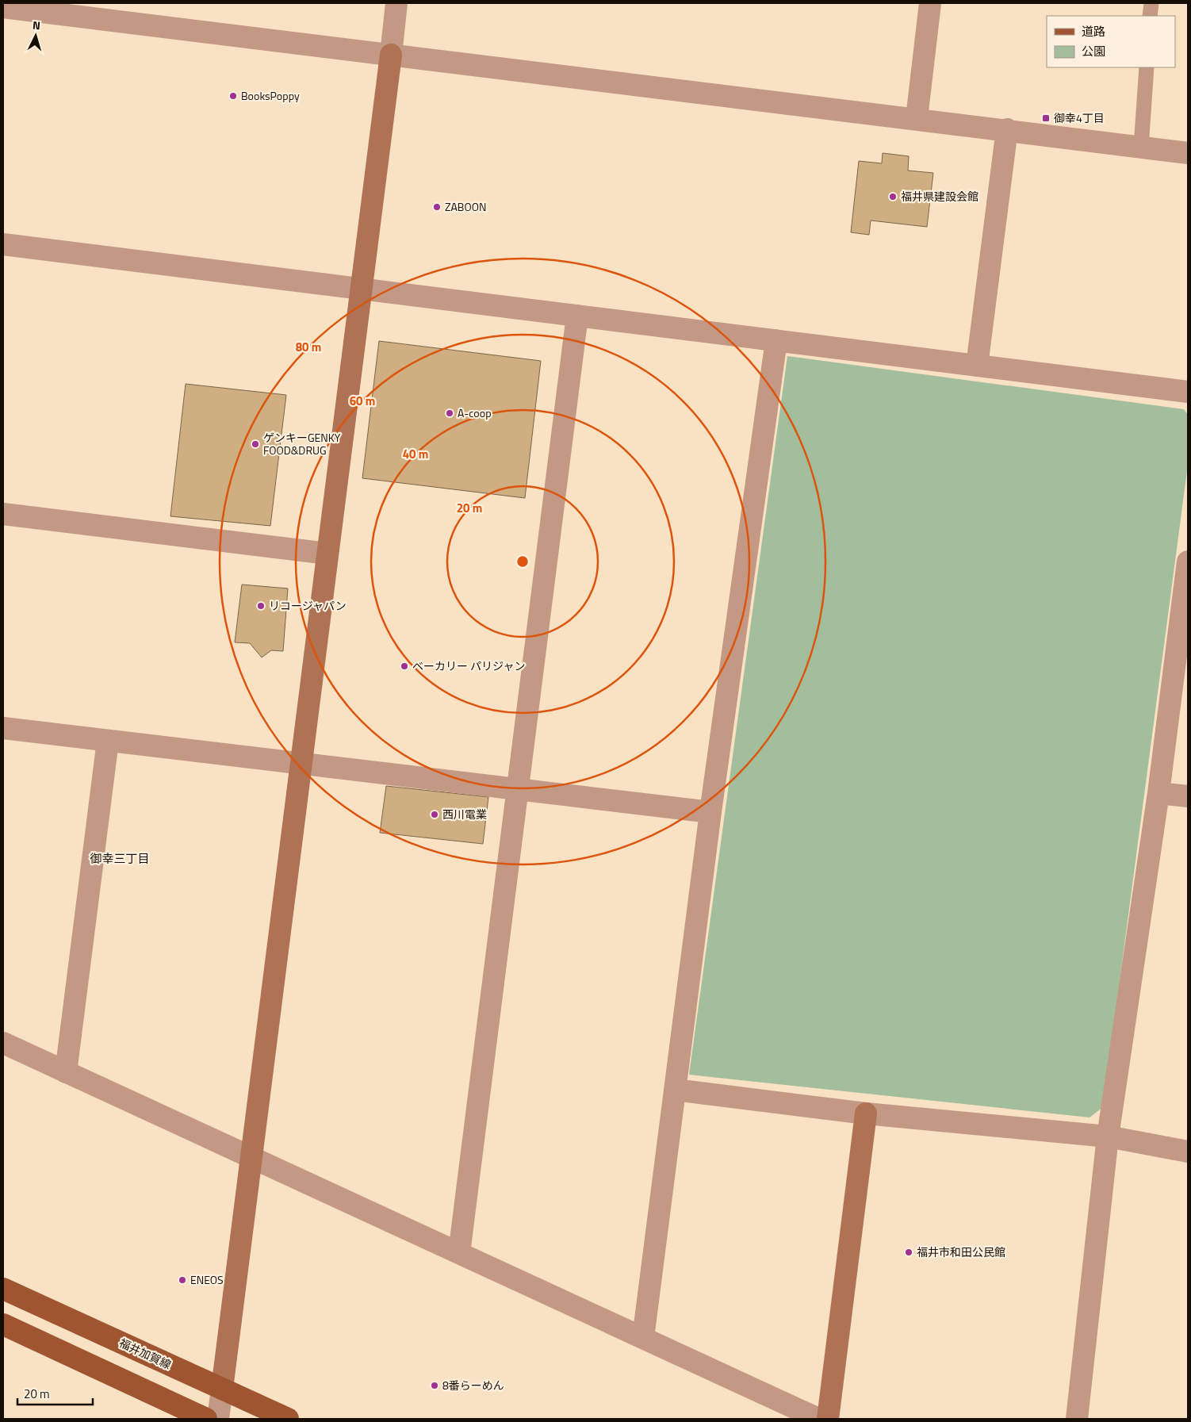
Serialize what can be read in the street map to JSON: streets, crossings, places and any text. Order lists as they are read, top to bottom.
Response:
{
  "streets": {
    "main road": ["福井加賀線"]
  },
  "districts": ["御幸三丁目"],
  "places": {
    "other": [
      "BooksPoppy",
      "福井県建設会館",
      "ZABOON",
      "A-coop",
      "ゲンキーGENKY FOOD&DRUG",
      "リコージャパン",
      "ベーカリー パリジャン",
      "西川電業",
      "福井市和田公民館",
      "ENEOS",
      "8番らーめん"
    ],
    "transit": ["御幸4丁目"]
  },
  "legend": ["道路", "公園"],
  "scale_bar": "20 m",
  "north": "top",
  "rings": [
    "80 m",
    "60 m",
    "40 m",
    "20 m"
  ]
}
